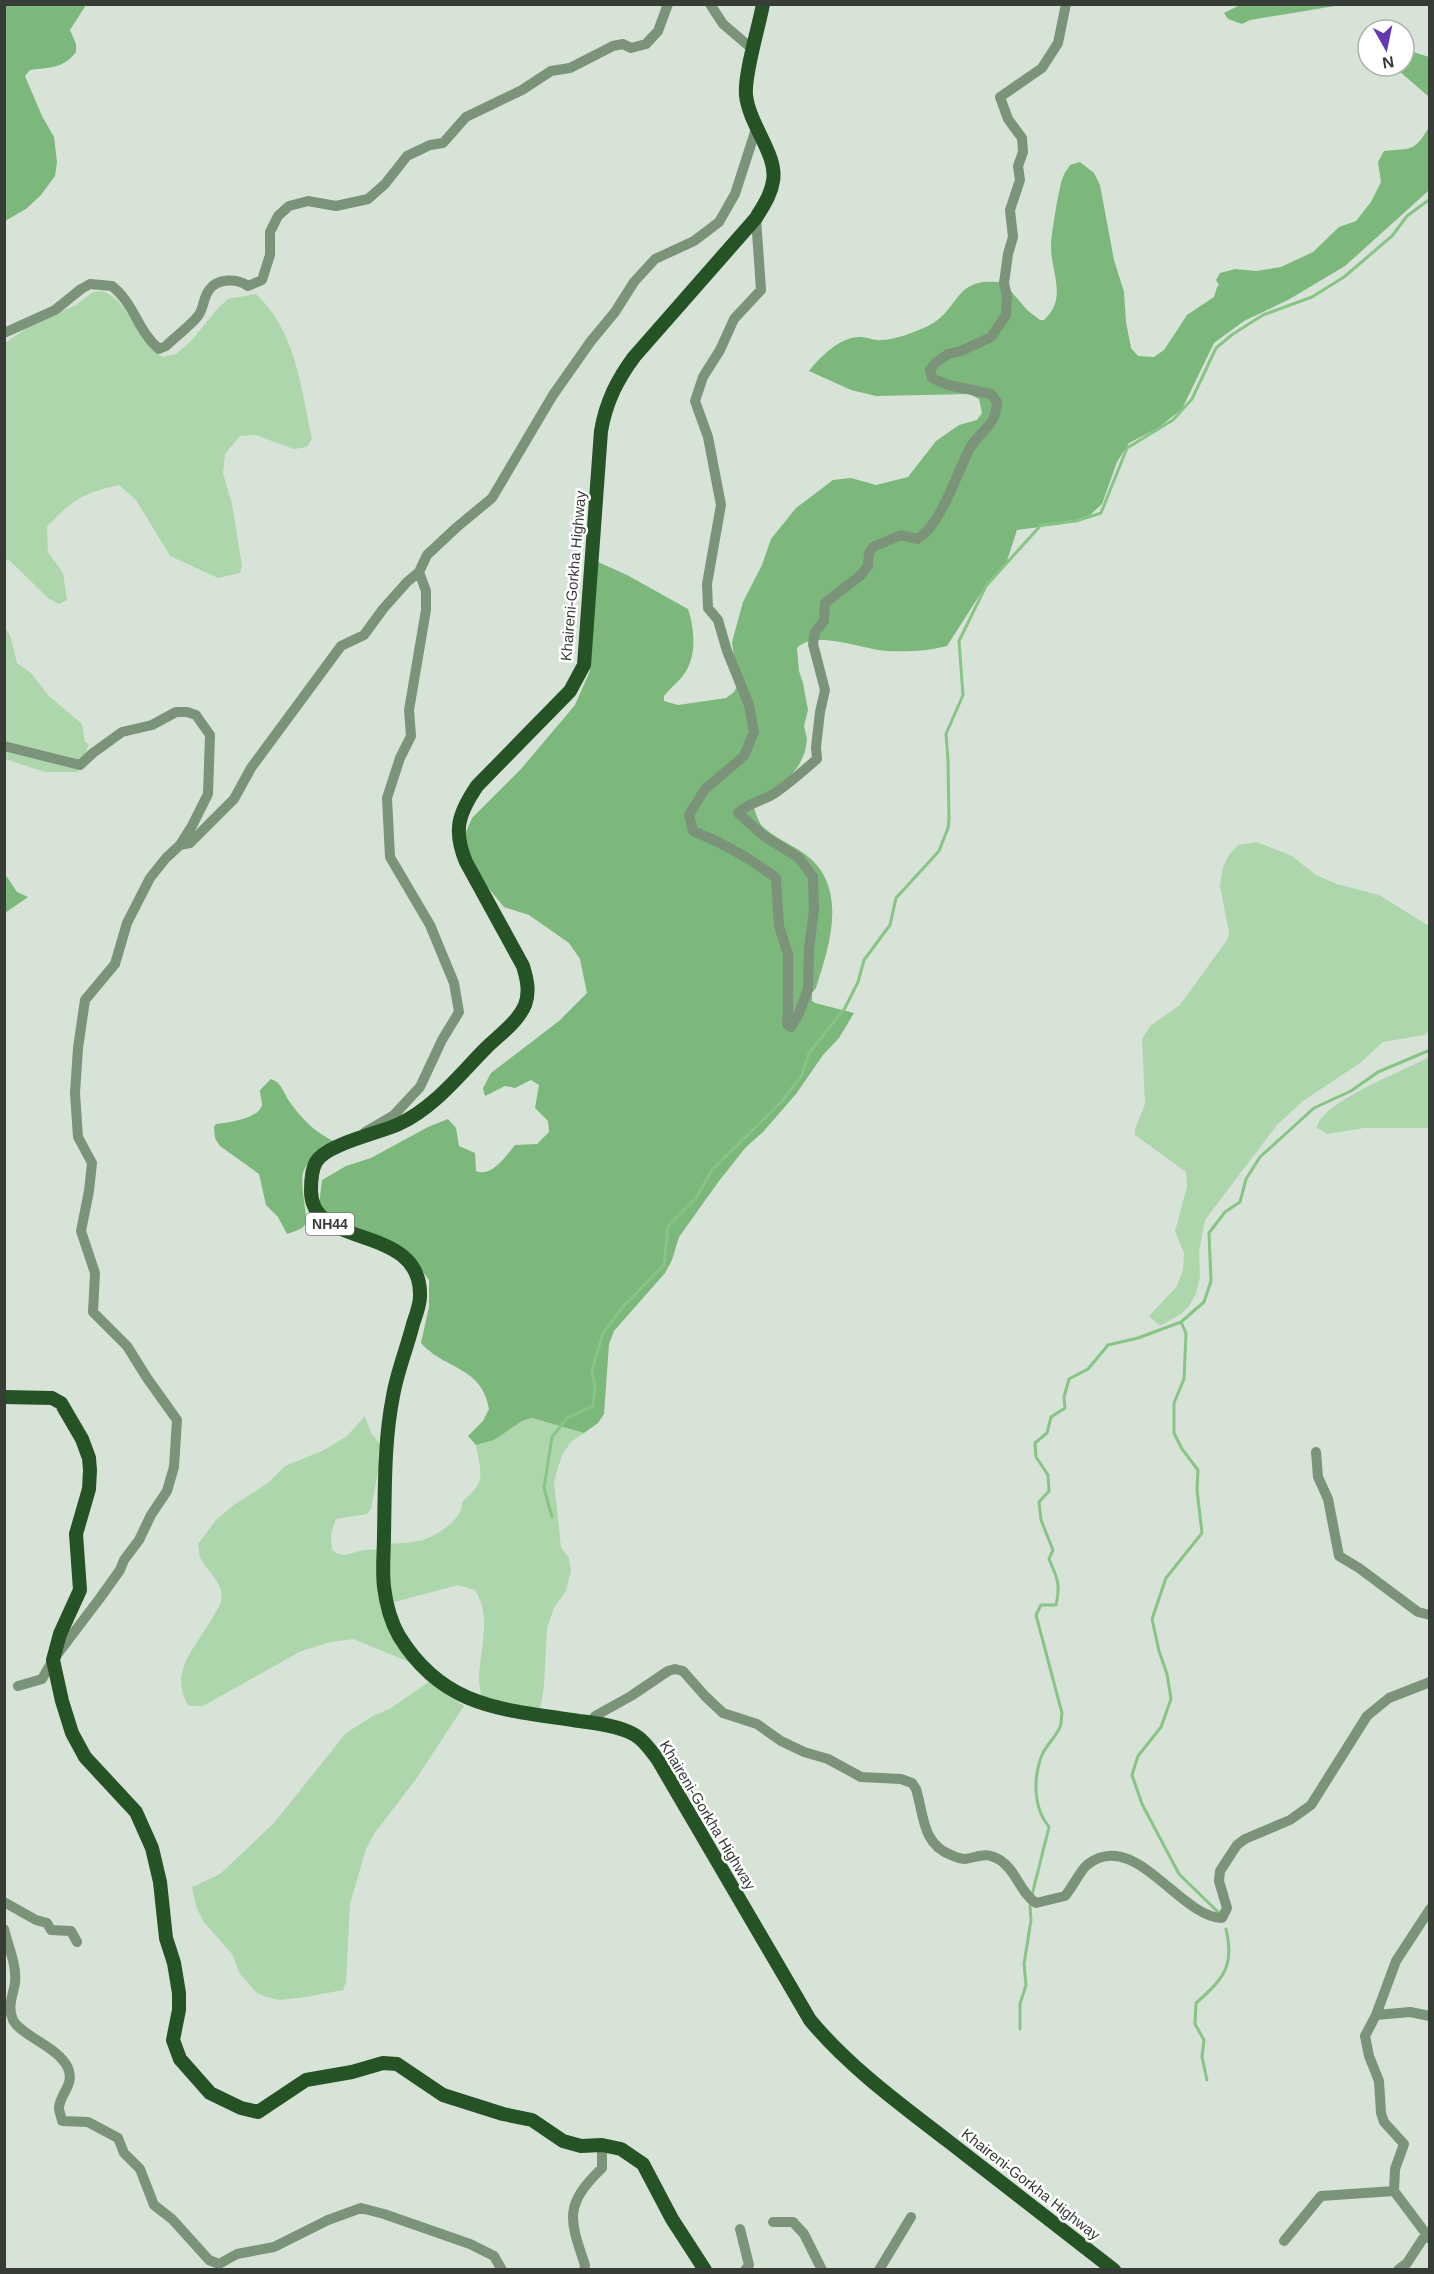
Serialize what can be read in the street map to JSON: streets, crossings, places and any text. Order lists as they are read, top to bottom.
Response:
{
  "streets": {
    "main road": ["Khaireni-Gorkha Highway", "NH44"]
  },
  "north": "bottom"
}
